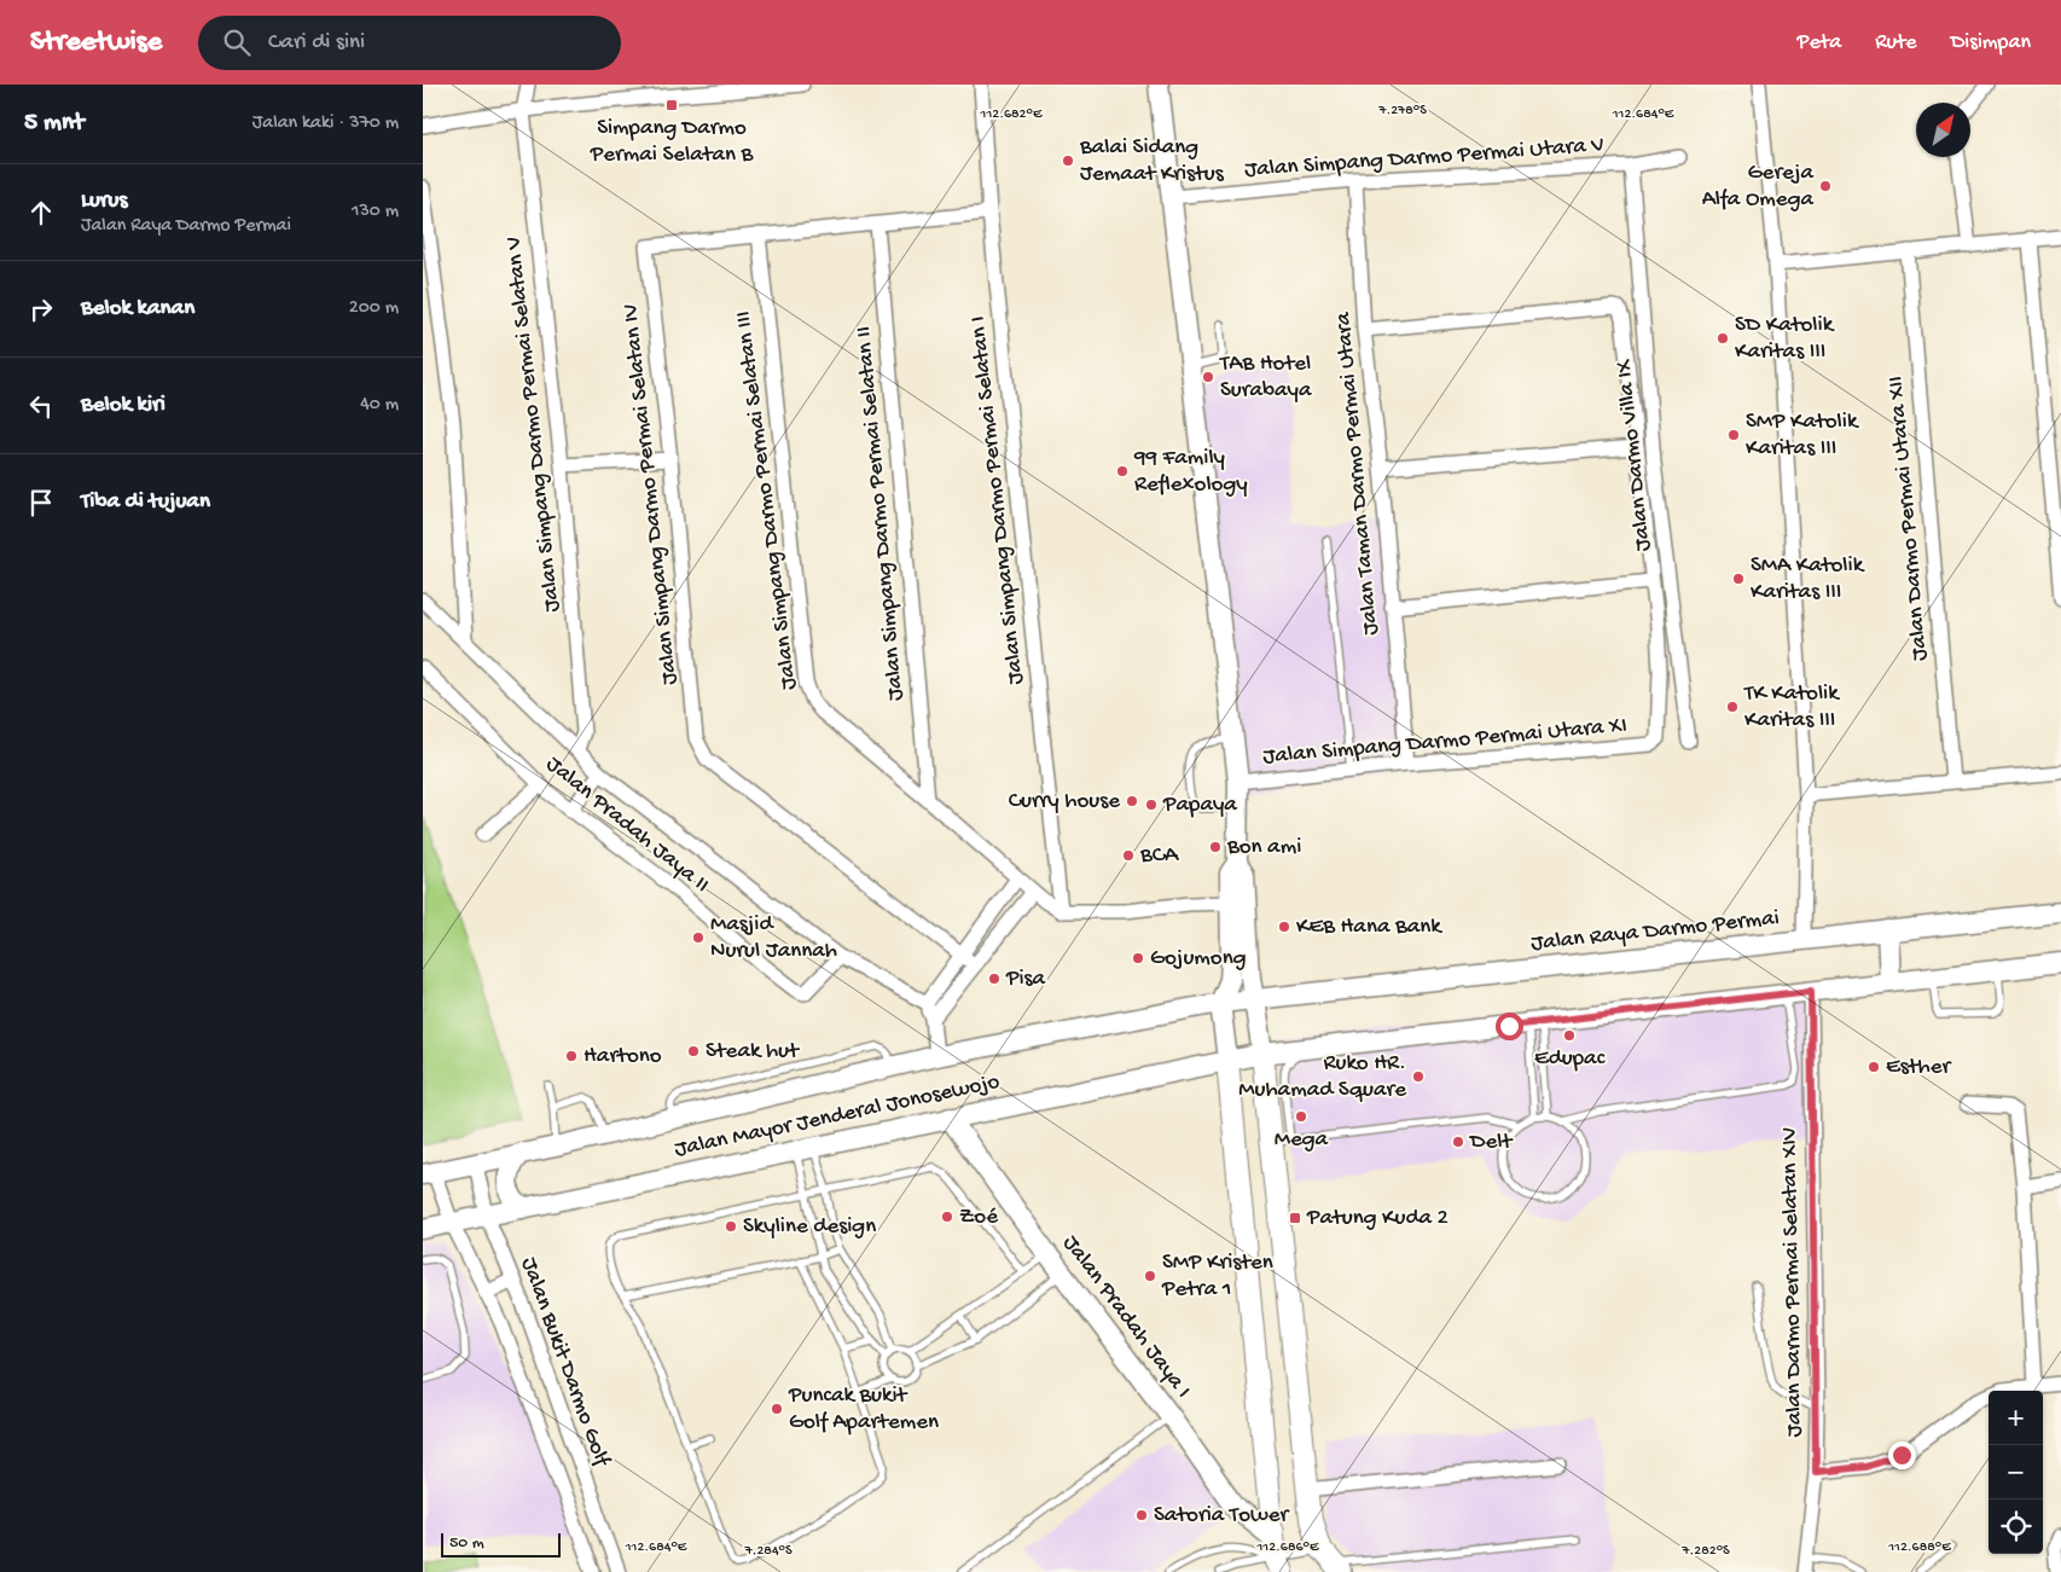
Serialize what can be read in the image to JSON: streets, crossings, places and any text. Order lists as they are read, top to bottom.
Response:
{
  "streets": {
    "street": [
      "Jalan Simpang Darmo Permai Utara V",
      "Jalan Simpang Darmo Permai Selatan V",
      "Jalan Darmo Villa IX",
      "Jalan Taman Darmo Permai Utara",
      "Jalan Simpang Darmo Permai Selatan IV",
      "Jalan Simpang Darmo Permai Selatan III",
      "Jalan Simpang Darmo Permai Selatan I",
      "Jalan Simpang Darmo Permai Selatan II",
      "Jalan Darmo Permai Utara XII",
      "Jalan Simpang Darmo Permai Utara XI",
      "Jalan Pradah Jaya II",
      "Jalan Raya Darmo Permai",
      "Jalan Mayor Jenderal Jonosewojo",
      "Jalan Darmo Permai Selatan XIV",
      "Jalan Pradah Jaya I",
      "Jalan Bukit Darmo Golf"
    ]
  },
  "crossings": [
    ["Jalan Simpang Darmo Permai Utara V", "Jalan Darmo Villa IX"],
    ["Jalan Simpang Darmo Permai Utara V", "Jalan Taman Darmo Permai Utara"],
    ["Jalan Taman Darmo Permai Utara", "Jalan Simpang Darmo Permai Utara XI"],
    ["Jalan Simpang Darmo Permai Selatan IV", "Jalan Simpang Darmo Permai Selatan III"],
    ["Jalan Simpang Darmo Permai Selatan IV", "Jalan Simpang Darmo Permai Selatan I"],
    ["Jalan Simpang Darmo Permai Selatan IV", "Jalan Simpang Darmo Permai Selatan II"],
    ["Jalan Simpang Darmo Permai Selatan III", "Jalan Simpang Darmo Permai Selatan I"],
    ["Jalan Simpang Darmo Permai Selatan III", "Jalan Simpang Darmo Permai Selatan II"],
    ["Jalan Raya Darmo Permai", "Jalan Mayor Jenderal Jonosewojo"],
    ["Jalan Mayor Jenderal Jonosewojo", "Jalan Pradah Jaya I"],
    ["Jalan Mayor Jenderal Jonosewojo", "Jalan Bukit Darmo Golf"]
  ],
  "places": {
    "transit": ["Simpang Darmo Permai Selatan B", "Patung Kuda 2"],
    "other": [
      "Balai Sidang Jemaat Kristus",
      "Gereja Alfa Omega",
      "SD Katolik Karitas III",
      "TAB Hotel Surabaya",
      "SMP Katolik Karitas III",
      "99 Family Reflexology",
      "SMA Katolik Karitas III",
      "TK Katolik Karitas III",
      "Curry house",
      "Papaya",
      "Bon ami",
      "BCA",
      "KEB Hana Bank",
      "Masjid Nurul Jannah",
      "Gojumong",
      "Pisa",
      "Edupac",
      "Steak hut",
      "Hartono",
      "Esther",
      "Ruko HR. Muhamad Square",
      "Mega",
      "Delt",
      "Zoé",
      "Skyline design",
      "SMP Kristen Petra 1",
      "Puncak Bukit Golf Apartemen",
      "Satoria Tower"
    ]
  },
  "scale_bar": "50 m",
  "north": "top right",
  "page": {
    "header": "Streetwise",
    "search": "Cari di sini",
    "nav": ["Peta", "Rute", "Disimpan"],
    "heading": ["5 mnt", "Jalan kaki · 370 m"],
    "list": [
      ["Lurus", "Jalan Raya Darmo Permai", "130 m"],
      ["Belok kanan", "200 m"],
      ["Belok kiri", "40 m"],
      "Tiba di tujuan"
    ],
    "map_buttons": ["+", "−"],
    "scale": "50 m"
  },
  "coordinates": [
    "7.278°S",
    "112.682°E",
    "112.684°E",
    "112.686°E",
    "112.688°E",
    "7.284°S",
    "7.282°S"
  ]
}
